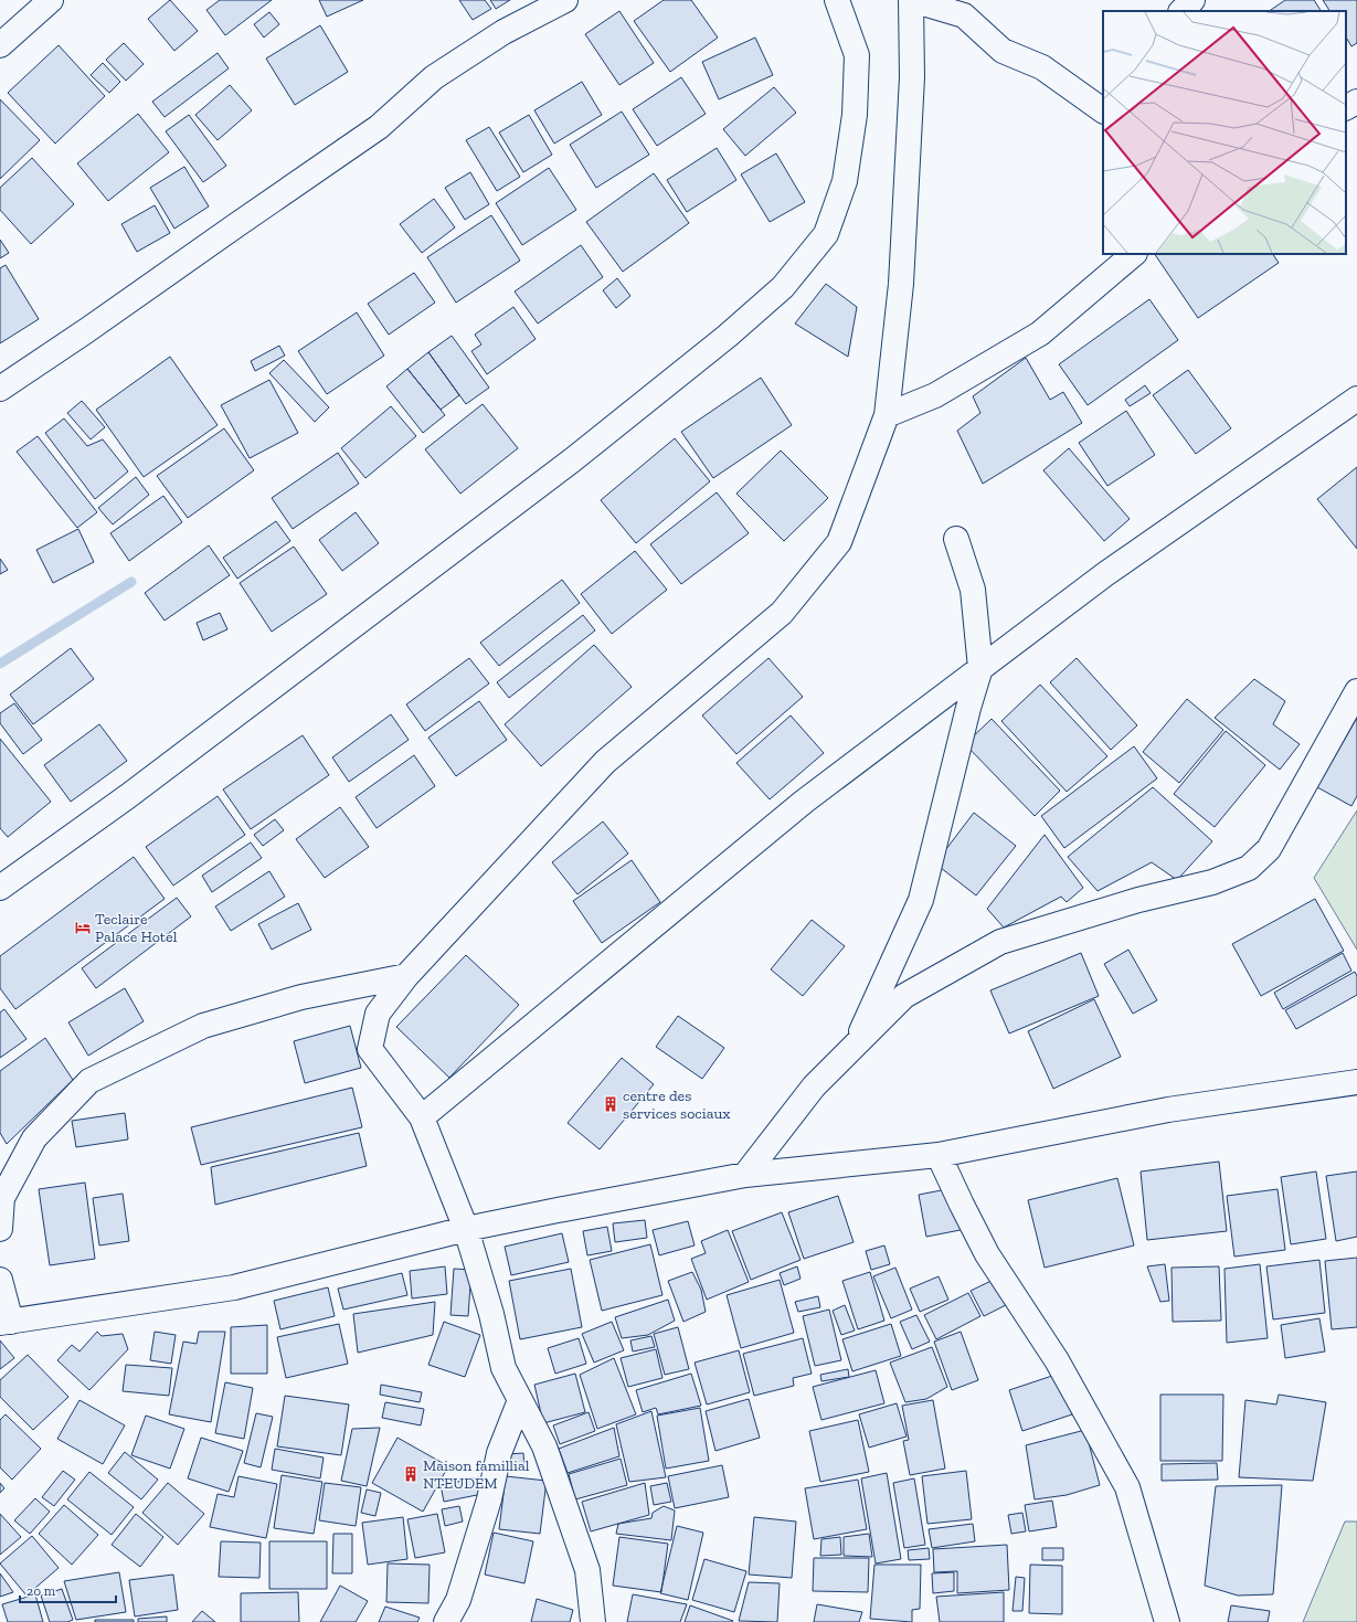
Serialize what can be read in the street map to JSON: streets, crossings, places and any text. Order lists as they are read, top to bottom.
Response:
{
  "places": {
    "hotel": ["Teclaire Palace Hotel"],
    "building": ["centre des services sociaux", "Maison famillial NTEUDEM"]
  },
  "scale_bar": "20 m"
}
